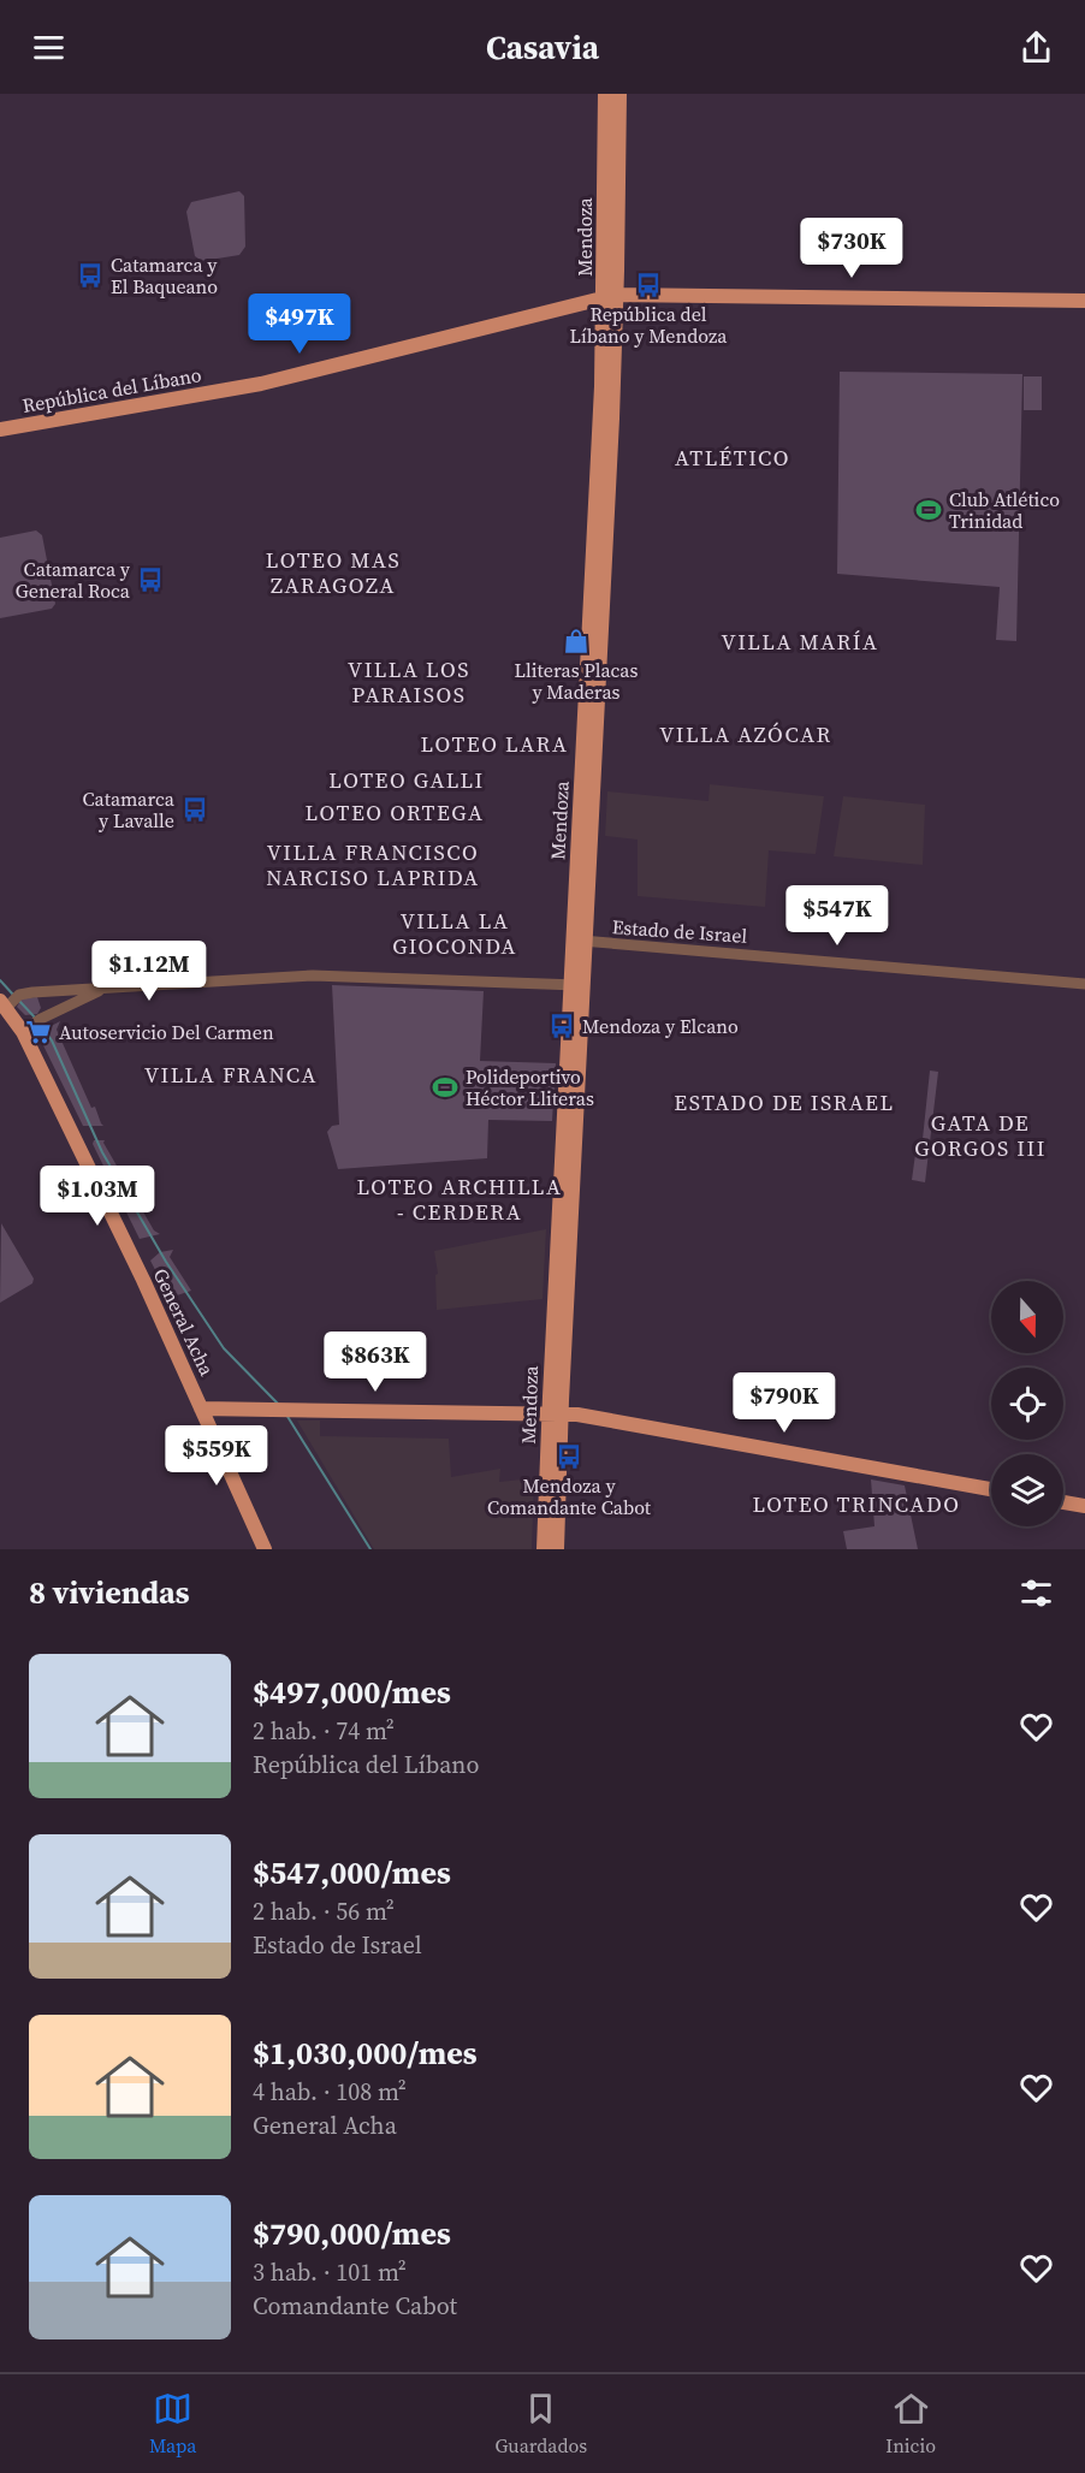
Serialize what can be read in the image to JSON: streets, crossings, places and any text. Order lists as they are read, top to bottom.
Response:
{
  "streets": {
    "main road": ["Mendoza", "República del Líbano", "General Acha"],
    "street": ["Estado de Israel"]
  },
  "crossings": [
    ["Mendoza", "República del Líbano"],
    ["Mendoza", "Estado de Israel"]
  ],
  "districts": [
    "ATLÉTICO",
    "LOTEO MAS ZARAGOZA",
    "VILLA MARÍA",
    "VILLA LOS PARAISOS",
    "VILLA AZÓCAR",
    "LOTEO LARA",
    "LOTEO GALLI",
    "LOTEO ORTEGA",
    "VILLA FRANCISCO NARCISO LAPRIDA",
    "VILLA LA GIOCONDA",
    "VILLA FRANCA",
    "ESTADO DE ISRAEL",
    "GATA DE GORGOS III",
    "LOTEO ARCHILLA - CERDERA",
    "LOTEO TRINCADO"
  ],
  "places": {
    "bus stop": [
      "Catamarca y El Baqueano",
      "República del Líbano y Mendoza",
      "Catamarca y General Roca",
      "Catamarca y Lavalle",
      "Mendoza y Elcano",
      "Mendoza y Comandante Cabot"
    ],
    "sports": ["Club Atlético Trinidad", "Polideportivo Héctor Lliteras"],
    "shop": ["Lliteras Placas y Maderas"],
    "supermarket": ["Autoservicio Del Carmen"]
  },
  "north": "bottom",
  "page": {
    "header": "Casavia",
    "price": [
      "$730K",
      "$497K",
      "$547K",
      "$1.12M",
      "$1.03M",
      "$863K",
      "$790K",
      "$559K"
    ],
    "heading": "8 viviendas",
    "list": [
      {
        "name": "$497,000/mes",
        "note": "2 hab. · 74 m² · República del Líbano"
      },
      {
        "name": "$547,000/mes",
        "note": "2 hab. · 56 m² · Estado de Israel"
      },
      {
        "name": "$1,030,000/mes",
        "note": "4 hab. · 108 m² · General Acha"
      },
      {
        "name": "$790,000/mes",
        "note": "3 hab. · 101 m² · Comandante Cabot"
      }
    ],
    "tabs": ["Mapa", "Guardados", "Inicio"]
  }
}
